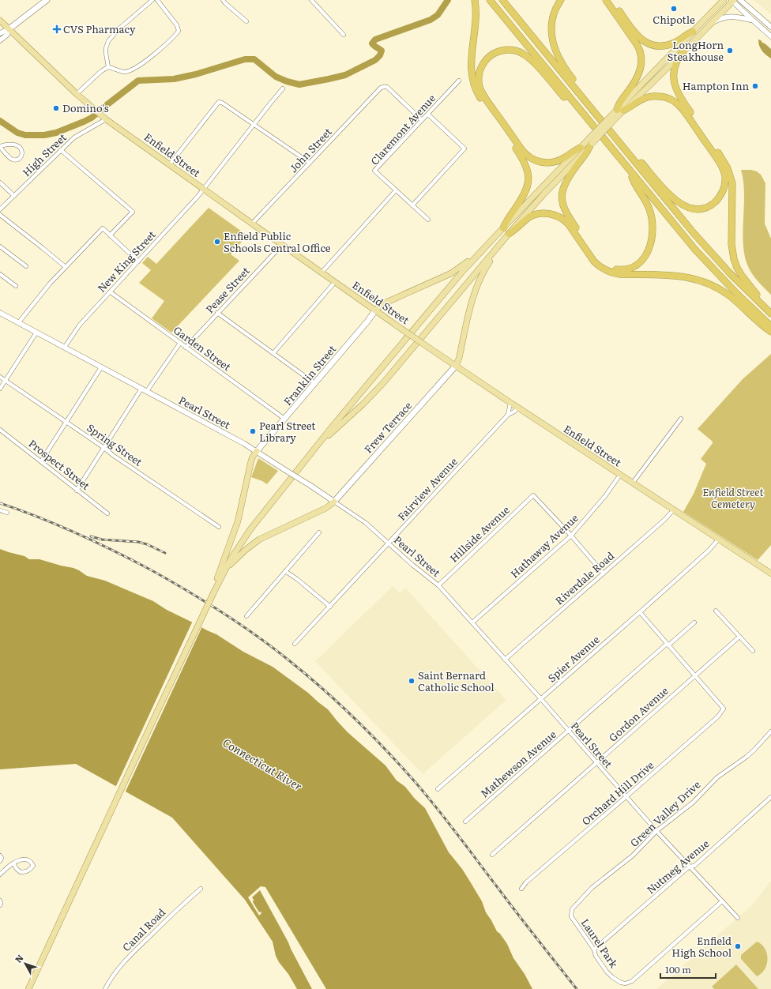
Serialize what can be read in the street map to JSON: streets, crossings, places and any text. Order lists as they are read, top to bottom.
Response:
{
  "streets": {
    "main road": ["Enfield Street", "Franklin Street", "Frew Terrace"],
    "street": [
      "Claremont Avenue",
      "John Street",
      "High Street",
      "New King Street",
      "Pease Street",
      "Garden Street",
      "Pearl Street",
      "Spring Street",
      "Prospect Street",
      "Fairview Avenue",
      "Hillside Avenue",
      "Hathaway Avenue",
      "Riverdale Road",
      "Spier Avenue",
      "Gordon Avenue",
      "Mathewson Avenue",
      "Orchard Hill Drive",
      "Green Valley Drive",
      "Nutmeg Avenue",
      "Canal Road",
      "Laurel Park"
    ]
  },
  "crossings": [
    ["Claremont Avenue", "John Street"],
    ["John Street", "Enfield Street"],
    ["High Street", "Enfield Street"],
    ["Enfield Street", "New King Street"],
    ["Enfield Street", "Pease Street"],
    ["Enfield Street", "Franklin Street"],
    ["Enfield Street", "Frew Terrace"],
    ["Enfield Street", "Fairview Avenue"],
    ["Enfield Street", "Hathaway Avenue"],
    ["Enfield Street", "Riverdale Road"],
    ["Enfield Street", "Spier Avenue"],
    ["New King Street", "Garden Street"],
    ["New King Street", "Pearl Street"],
    ["Pease Street", "Garden Street"],
    ["Garden Street", "Franklin Street"],
    ["Franklin Street", "Pearl Street"],
    ["Pearl Street", "Frew Terrace"],
    ["Pearl Street", "Fairview Avenue"],
    ["Pearl Street", "Hillside Avenue"],
    ["Pearl Street", "Hathaway Avenue"],
    ["Pearl Street", "Riverdale Road"],
    ["Pearl Street", "Spier Avenue"],
    ["Pearl Street", "Gordon Avenue"],
    ["Pearl Street", "Mathewson Avenue"],
    ["Pearl Street", "Orchard Hill Drive"],
    ["Pearl Street", "Green Valley Drive"],
    ["Pearl Street", "Nutmeg Avenue"],
    ["Pearl Street", "Laurel Park"],
    ["Hillside Avenue", "Hathaway Avenue"],
    ["Gordon Avenue", "Orchard Hill Drive"],
    ["Green Valley Drive", "Laurel Park"],
    ["Nutmeg Avenue", "Laurel Park"]
  ],
  "water": ["Connecticut River"],
  "parks": ["Enfield Street Cemetery"],
  "places": {
    "other": [
      "Chipotle",
      "LongHorn Steakhouse",
      "Hampton Inn",
      "Domino's",
      "Enfield Public Schools Central Office",
      "Pearl Street Library",
      "Saint Bernard Catholic School",
      "Enfield High School"
    ],
    "health": ["CVS Pharmacy"]
  },
  "scale_bar": "100 m",
  "north": "top left"
}
